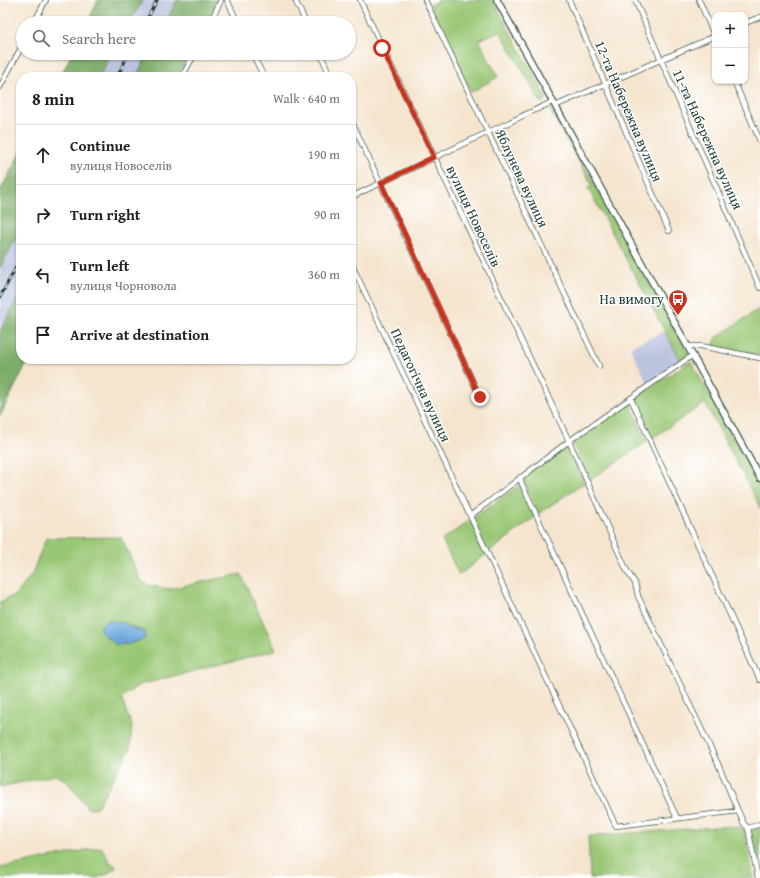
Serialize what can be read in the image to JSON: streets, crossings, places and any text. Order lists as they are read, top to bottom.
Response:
{
  "streets": {
    "street": [
      "12-та Набережна вулиця",
      "11-та Набережна вулиця",
      "Яблунева вулиця",
      "вулиця Новоселів",
      "Педагогічна вулиця"
    ]
  },
  "places": {
    "bus stop": ["На вимогу"]
  },
  "page": {
    "map_buttons": ["+", "−"],
    "search": "Search here",
    "heading": ["8 min", "Walk · 640 m"],
    "list": [
      ["Continue", "вулиця Новоселів", "190 m"],
      ["Turn right", "90 m"],
      ["Turn left", "вулиця Чорновола", "360 m"],
      "Arrive at destination"
    ]
  }
}
